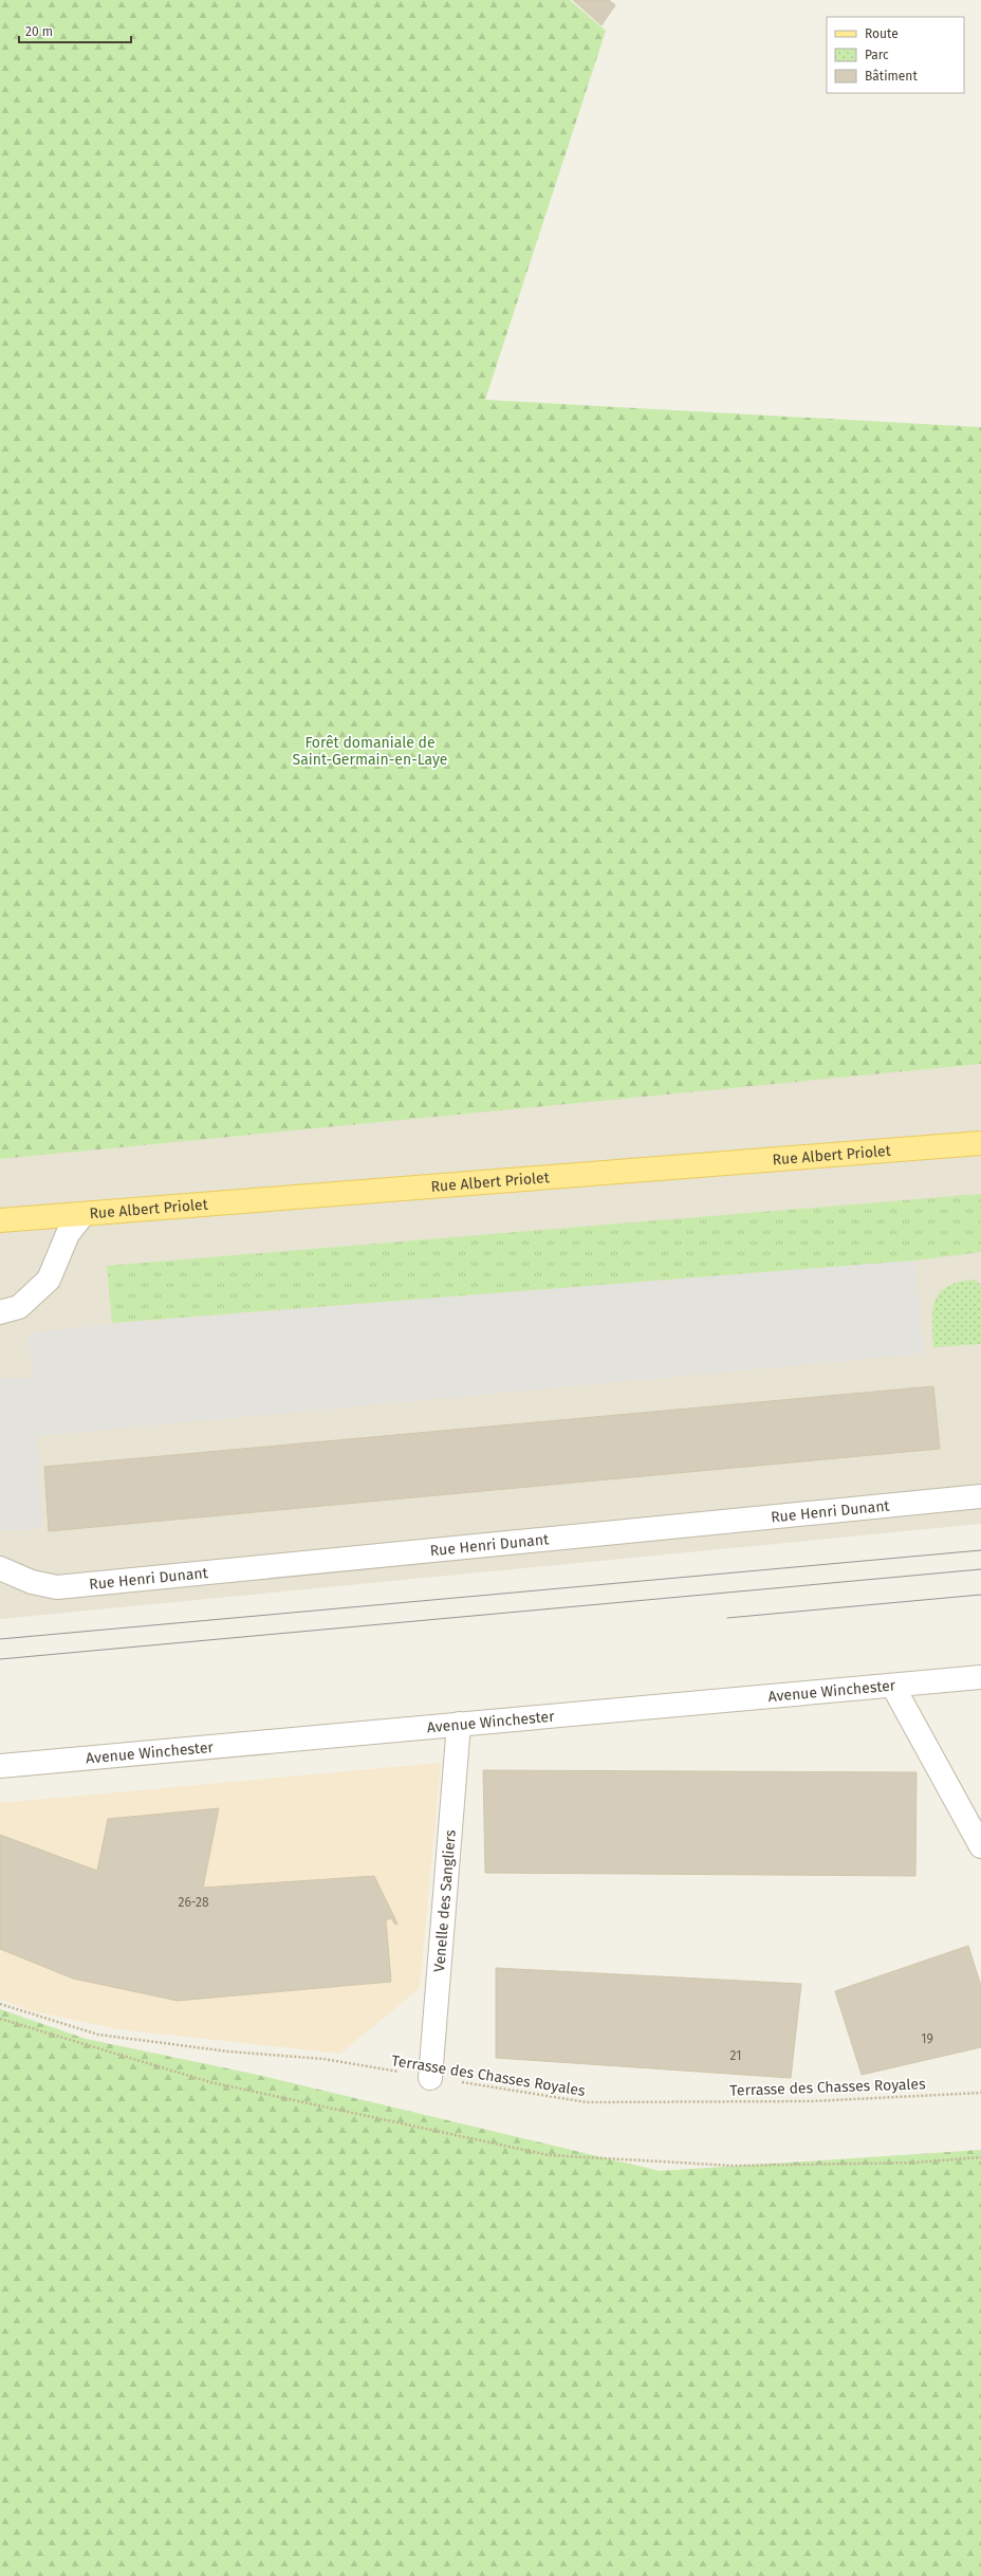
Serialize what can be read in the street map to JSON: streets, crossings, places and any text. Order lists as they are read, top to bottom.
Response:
{
  "streets": {
    "main road": ["Rue Albert Priolet"],
    "street": ["Rue Henri Dunant", "Avenue Winchester", "Venelle des Sangliers"],
    "path": ["Terrasse des Chasses Royales"]
  },
  "crossings": [
    ["Avenue Winchester", "Venelle des Sangliers"],
    ["Venelle des Sangliers", "Terrasse des Chasses Royales"]
  ],
  "parks": ["Forêt domaniale de Saint-Germain-en-Laye"],
  "house_numbers": ["26-28", "19", "21"],
  "legend": ["Route", "Parc", "Bâtiment"],
  "scale_bar": "20 m"
}
